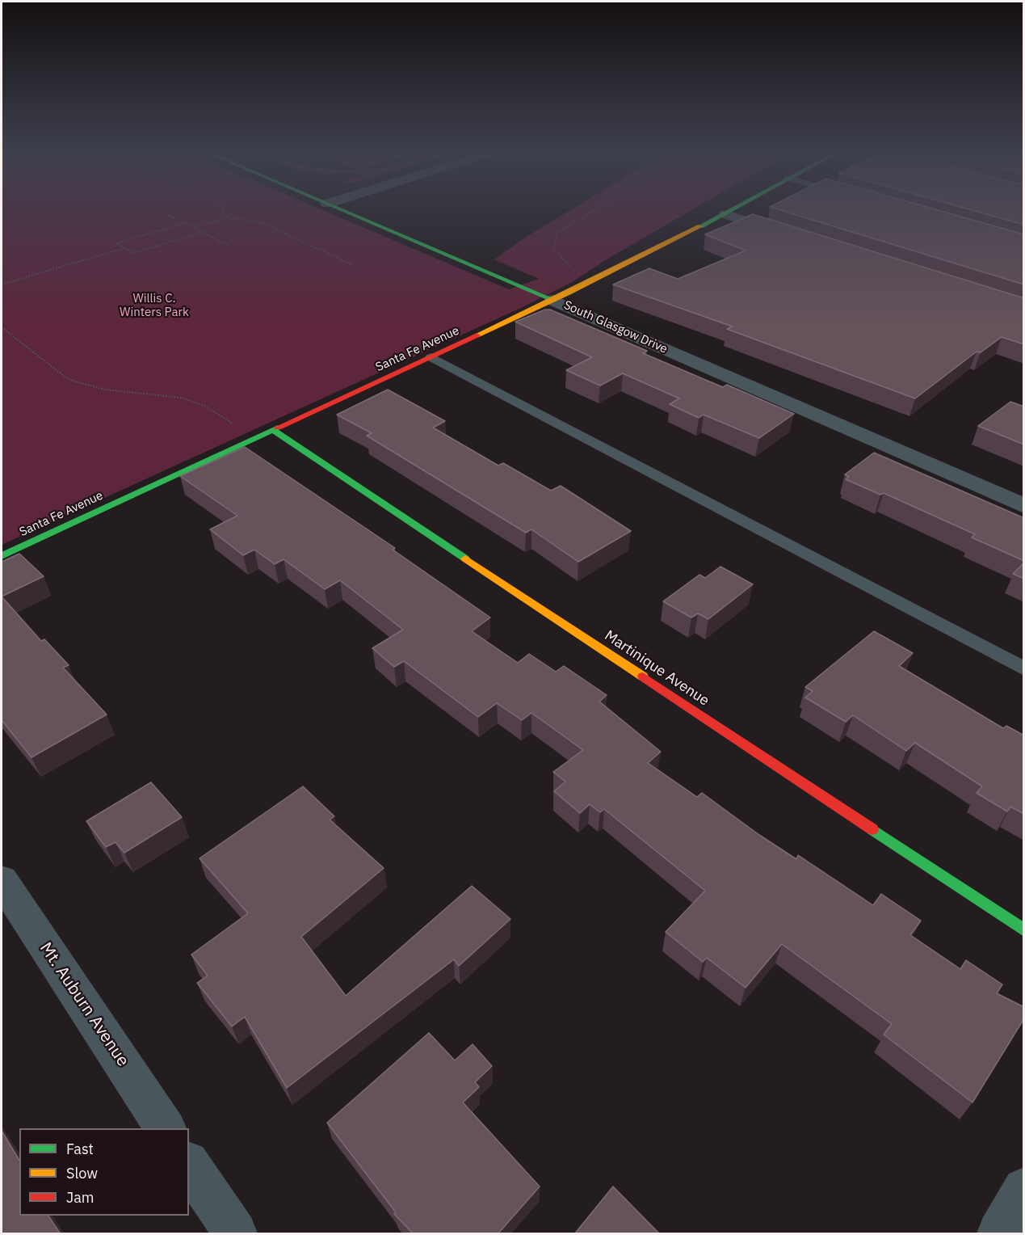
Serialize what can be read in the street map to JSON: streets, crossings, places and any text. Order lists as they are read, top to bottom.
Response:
{
  "streets": {
    "street": [
      "South Glasgow Drive",
      "Santa Fe Avenue",
      "Martinique Avenue",
      "Mt. Auburn Avenue"
    ]
  },
  "crossings": [
    ["South Glasgow Drive", "Santa Fe Avenue"],
    ["Santa Fe Avenue", "Martinique Avenue"]
  ],
  "parks": ["Willis C. Winters Park"],
  "legend": ["Fast", "Slow", "Jam"]
}
